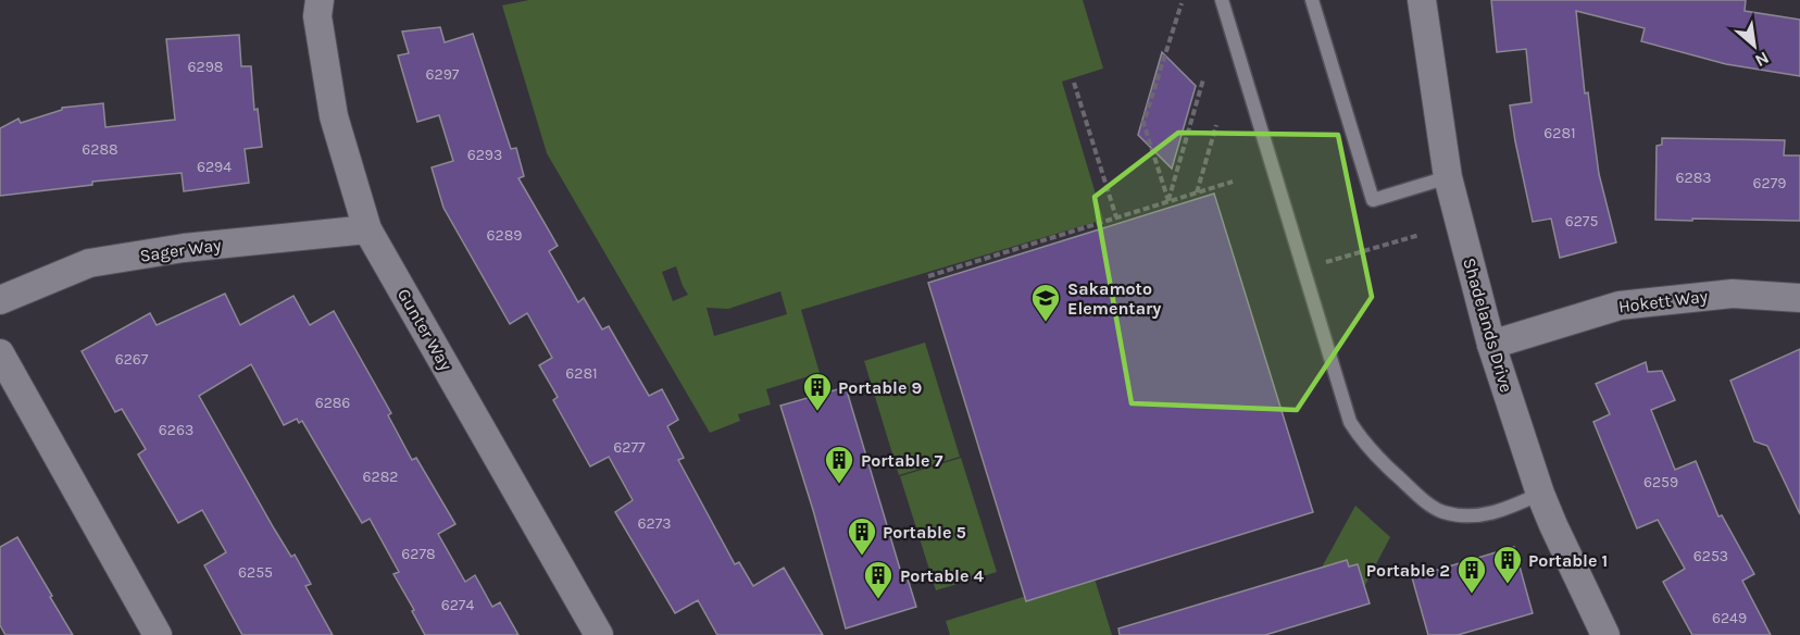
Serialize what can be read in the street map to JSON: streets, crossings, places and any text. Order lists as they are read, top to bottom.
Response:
{
  "streets": {
    "street": [
      "Sager Way",
      "Hokett Way",
      "Shadelands Drive",
      "Gunter Way"
    ]
  },
  "crossings": [
    ["Sager Way", "Gunter Way"],
    ["Hokett Way", "Shadelands Drive"]
  ],
  "places": {
    "school or university": ["Sakamoto Elementary"],
    "building": [
      "Portable 9",
      "Portable 7",
      "Portable 5",
      "Portable 1",
      "Portable 2",
      "Portable 4"
    ]
  },
  "house_numbers": [
    "6298",
    "6297",
    "6281",
    "6288",
    "6293",
    "6294",
    "6283",
    "6279",
    "6275",
    "6289",
    "6267",
    "6281",
    "6286",
    "6263",
    "6277",
    "6282",
    "6259",
    "6273",
    "6278",
    "6253",
    "6255",
    "6274",
    "6249"
  ],
  "north": "bottom right"
}
